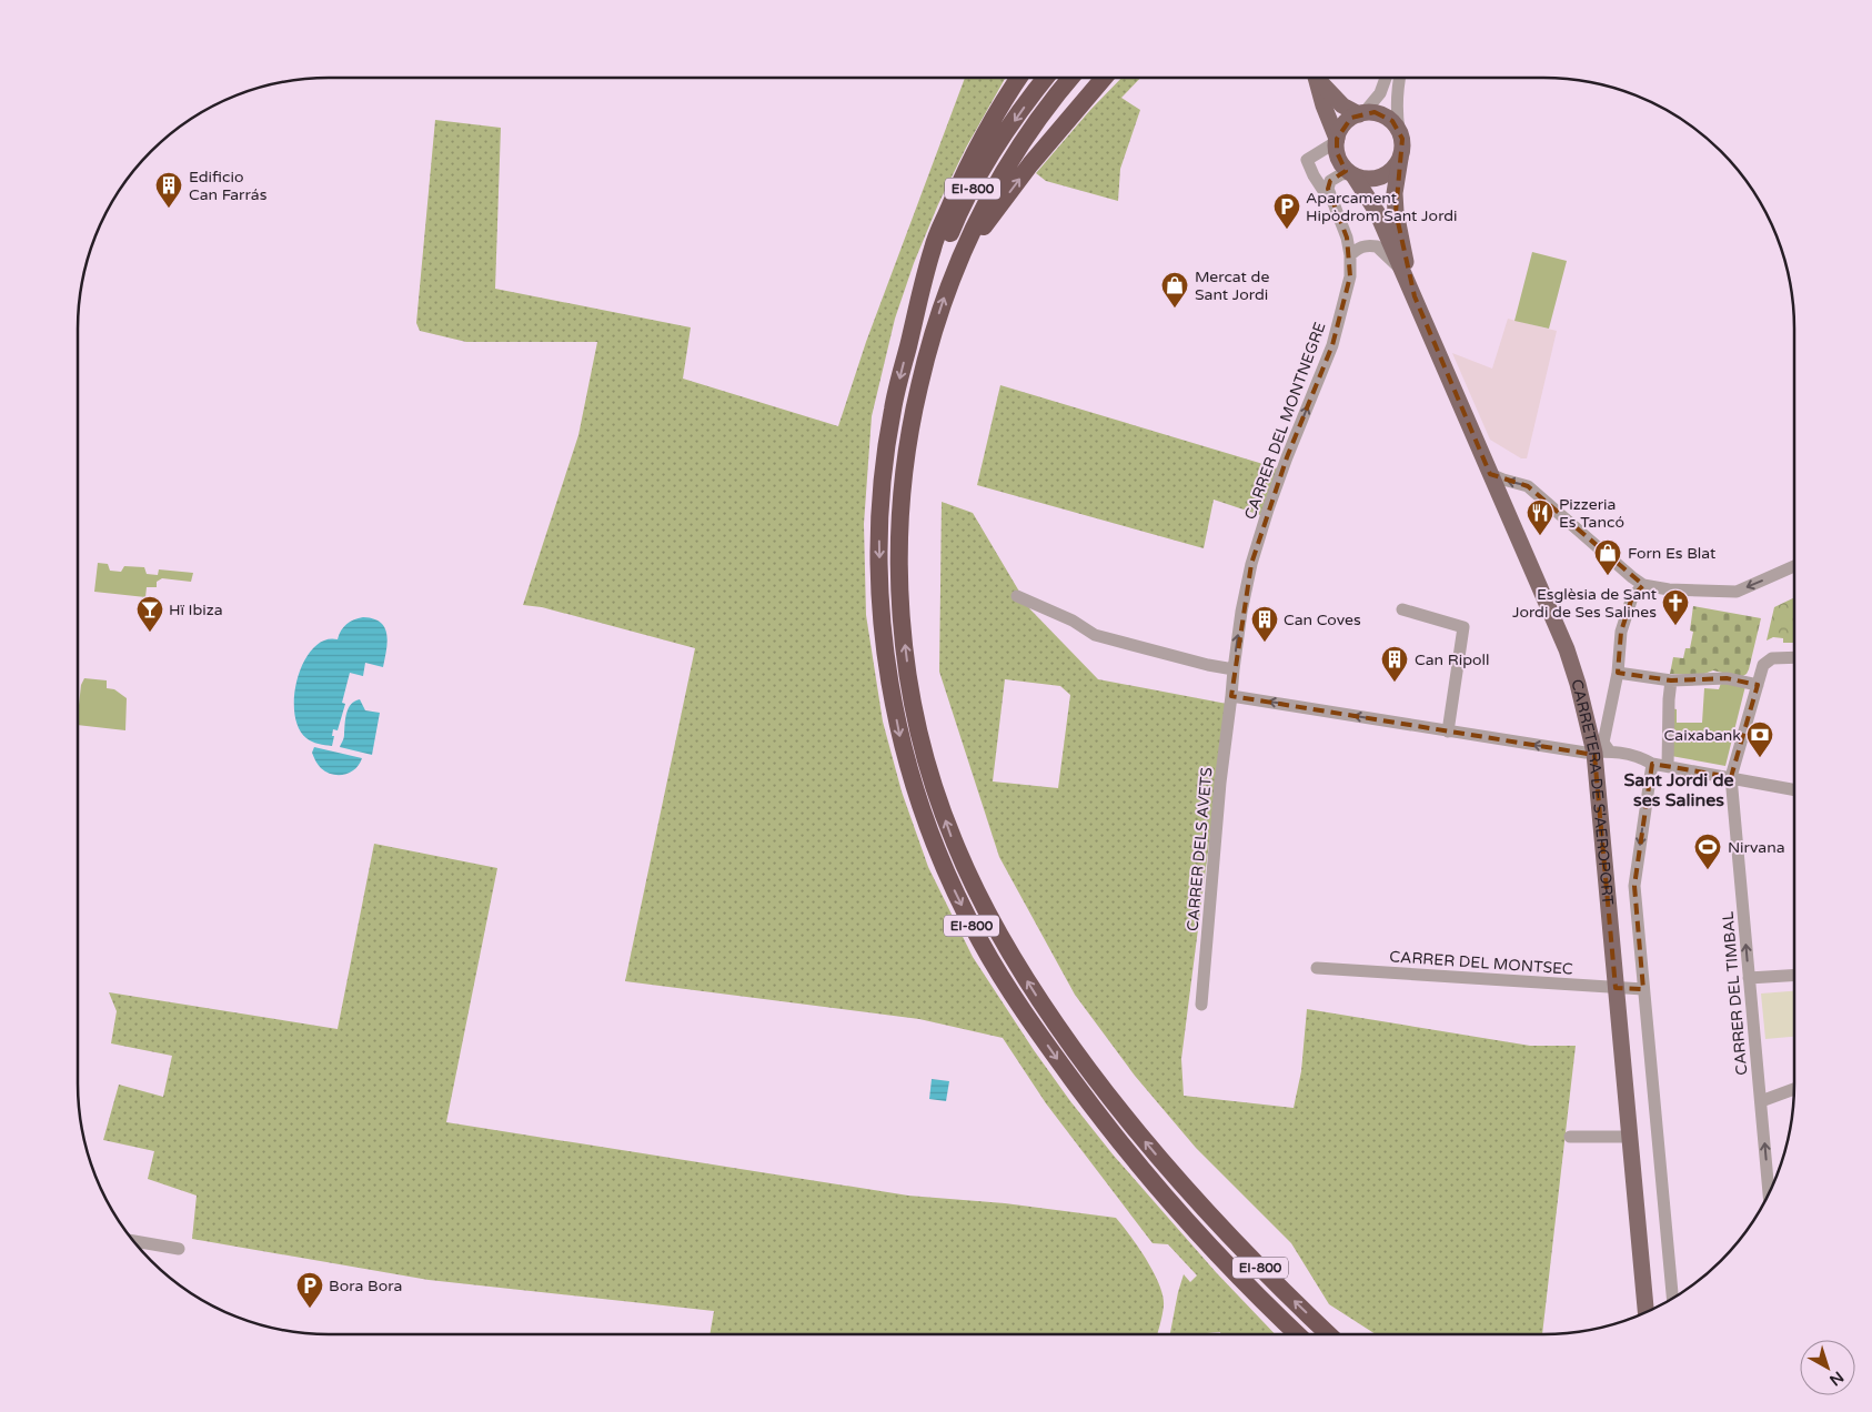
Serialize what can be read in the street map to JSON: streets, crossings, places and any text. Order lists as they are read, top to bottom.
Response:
{
  "streets": {
    "highway": ["EI-800"],
    "main road": ["CARRETERA DE S'AEROPORT"],
    "street": [
      "CARRER DEL MONTNEGRE",
      "CARRER DELS AVETS",
      "CARRER DEL MONTSEC",
      "CARRER DEL TIMBAL"
    ]
  },
  "crossings": [
    ["CARRER DEL MONTNEGRE", "CARRER DELS AVETS"],
    ["CARRETERA DE S'AEROPORT", "CARRER DEL MONTSEC"]
  ],
  "one_way": ["CARRER DEL MONTNEGRE", "CARRER DEL TIMBAL"],
  "districts": ["Sant Jordi de ses Salines"],
  "places": {
    "building": ["Edificio Can Farrás", "Can Coves", "Can Ripoll"],
    "parking": ["Aparcament Hipòdrom Sant Jordi", "Bora Bora"],
    "shop": ["Mercat de Sant Jordi", "Forn Es Blat"],
    "restaurant": ["Pizzeria Es Tancó"],
    "church": ["Esglèsia de Sant Jordi de Ses Salines"],
    "bar": ["Hï Ibiza"],
    "bank": ["Caixabank"],
    "sports": ["Nirvana"]
  },
  "north": "bottom right"
}
